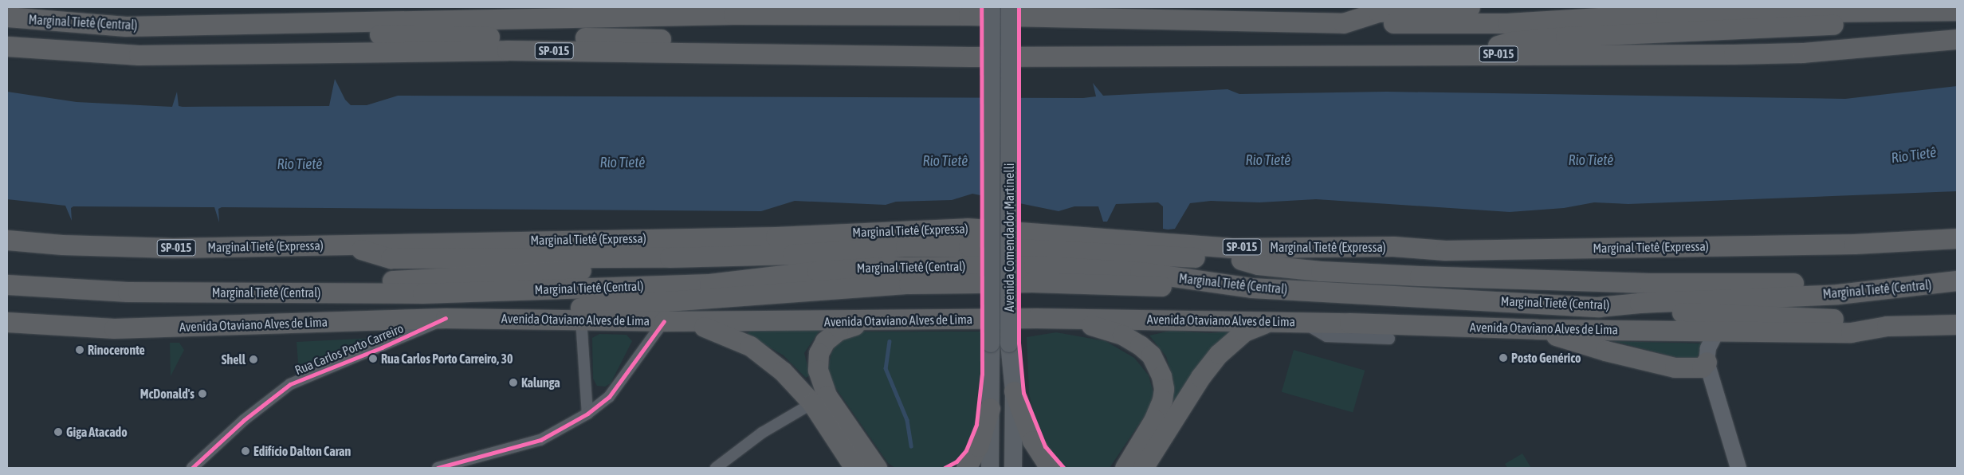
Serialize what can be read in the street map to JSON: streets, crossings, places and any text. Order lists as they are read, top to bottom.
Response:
{
  "streets": {
    "highway": [
      "Marginal Tietê (Central)",
      "SP-015",
      "Marginal Tietê (Expressa)",
      "Avenida Otaviano Alves de Lima"
    ],
    "main road": ["Avenida Comendador Martinelli"],
    "street": ["Rua Carlos Porto Carreiro"]
  },
  "crossings": [
    ["Marginal Tietê (Central)", "SP-015"],
    ["Marginal Tietê (Central)", "Marginal Tietê (Expressa)"],
    ["SP-015", "Marginal Tietê (Expressa)"],
    ["Avenida Otaviano Alves de Lima", "Rua Carlos Porto Carreiro"]
  ],
  "water": ["Rio Tietê"],
  "places": [
    "Rinoceronte",
    "Posto Genérico",
    "Rua Carlos Porto Carreiro, 30",
    "Shell",
    "Kalunga",
    "McDonald's",
    "Giga Atacado",
    "Edifício Dalton Caran"
  ]
}
